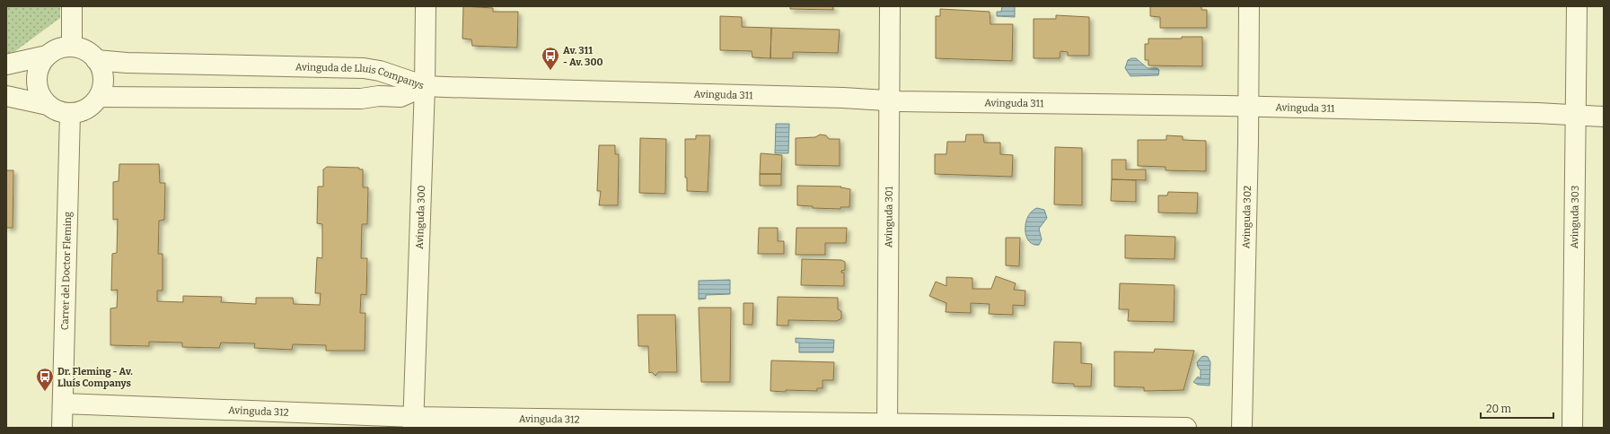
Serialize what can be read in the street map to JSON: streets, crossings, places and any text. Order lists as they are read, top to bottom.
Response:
{
  "streets": {
    "street": [
      "Avinguda de Lluis Companys",
      "Avinguda 311",
      "Avinguda 300",
      "Avinguda 301",
      "Avinguda 302",
      "Avinguda 303",
      "Carrer del Doctor Fleming",
      "Avinguda 312"
    ]
  },
  "crossings": [
    ["Avinguda de Lluis Companys", "Avinguda 311"],
    ["Avinguda de Lluis Companys", "Avinguda 300"],
    ["Avinguda de Lluis Companys", "Carrer del Doctor Fleming"],
    ["Avinguda 311", "Avinguda 300"],
    ["Avinguda 311", "Avinguda 301"],
    ["Avinguda 311", "Avinguda 302"],
    ["Avinguda 311", "Avinguda 303"],
    ["Avinguda 300", "Avinguda 312"],
    ["Avinguda 301", "Avinguda 312"],
    ["Carrer del Doctor Fleming", "Avinguda 312"]
  ],
  "places": {
    "bus stop": ["Av. 311 - Av. 300", "Dr. Fleming - Av. Lluís Companys"]
  },
  "scale_bar": "20 m"
}
